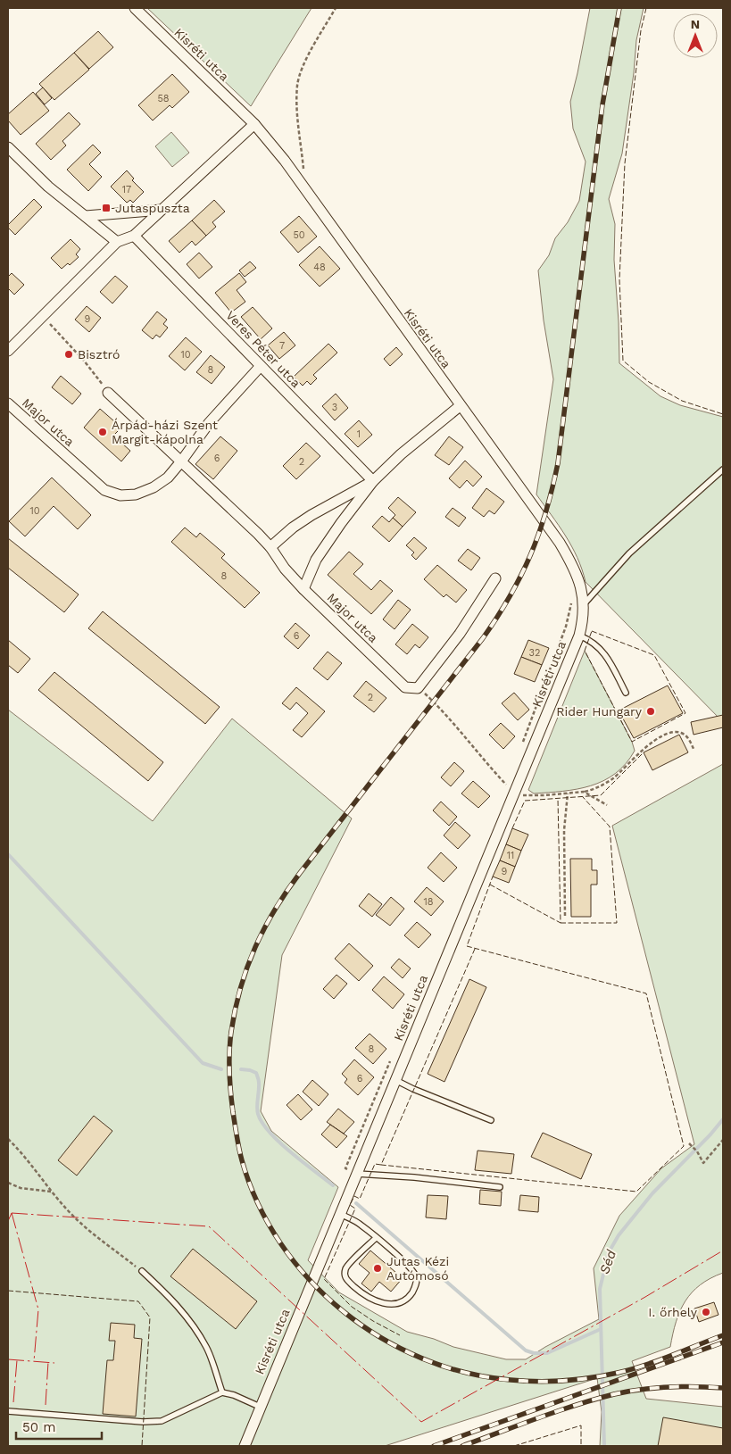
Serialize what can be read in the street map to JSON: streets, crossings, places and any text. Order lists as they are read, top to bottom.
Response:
{
  "streets": {
    "street": ["Kisréti utca", "Veres Péter utca", "Major utca"]
  },
  "water": ["Séd"],
  "places": {
    "transit": ["Jutaspuszta"],
    "other": [
      "Bisztró",
      "Árpád-házi Szent Margit-kápolna",
      "Rider Hungary",
      "Jutas Kézi Autómosó",
      "I. őrhely"
    ]
  },
  "house_numbers": [
    "58",
    "17",
    "50",
    "48",
    "9",
    "7",
    "10",
    "8",
    "3",
    "1",
    "6",
    "2",
    "10",
    "8",
    "6",
    "32",
    "2",
    "11",
    "9",
    "18",
    "8",
    "6"
  ],
  "scale_bar": "50 m",
  "north": "top"
}
